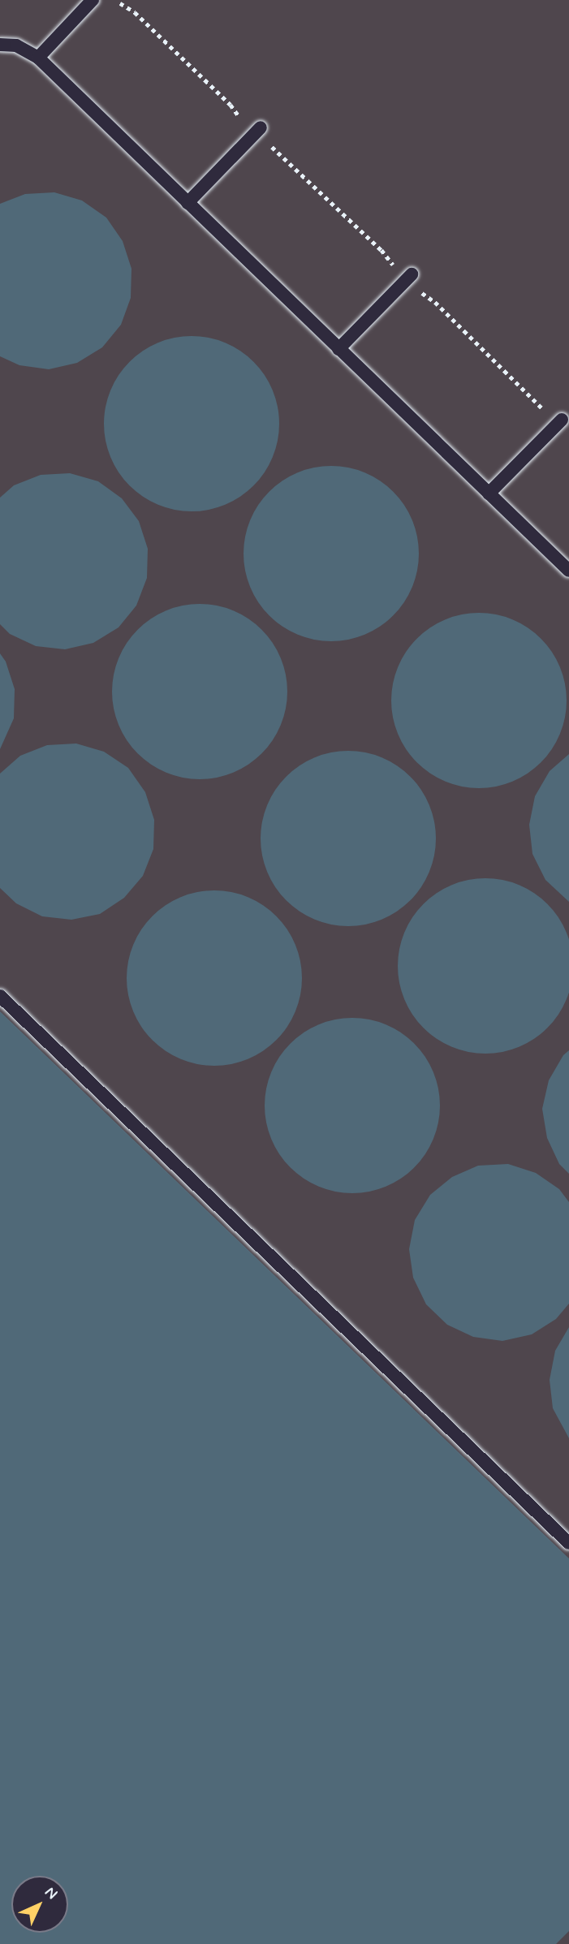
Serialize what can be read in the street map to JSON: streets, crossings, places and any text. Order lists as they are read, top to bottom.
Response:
{
  "north": "top right"
}
